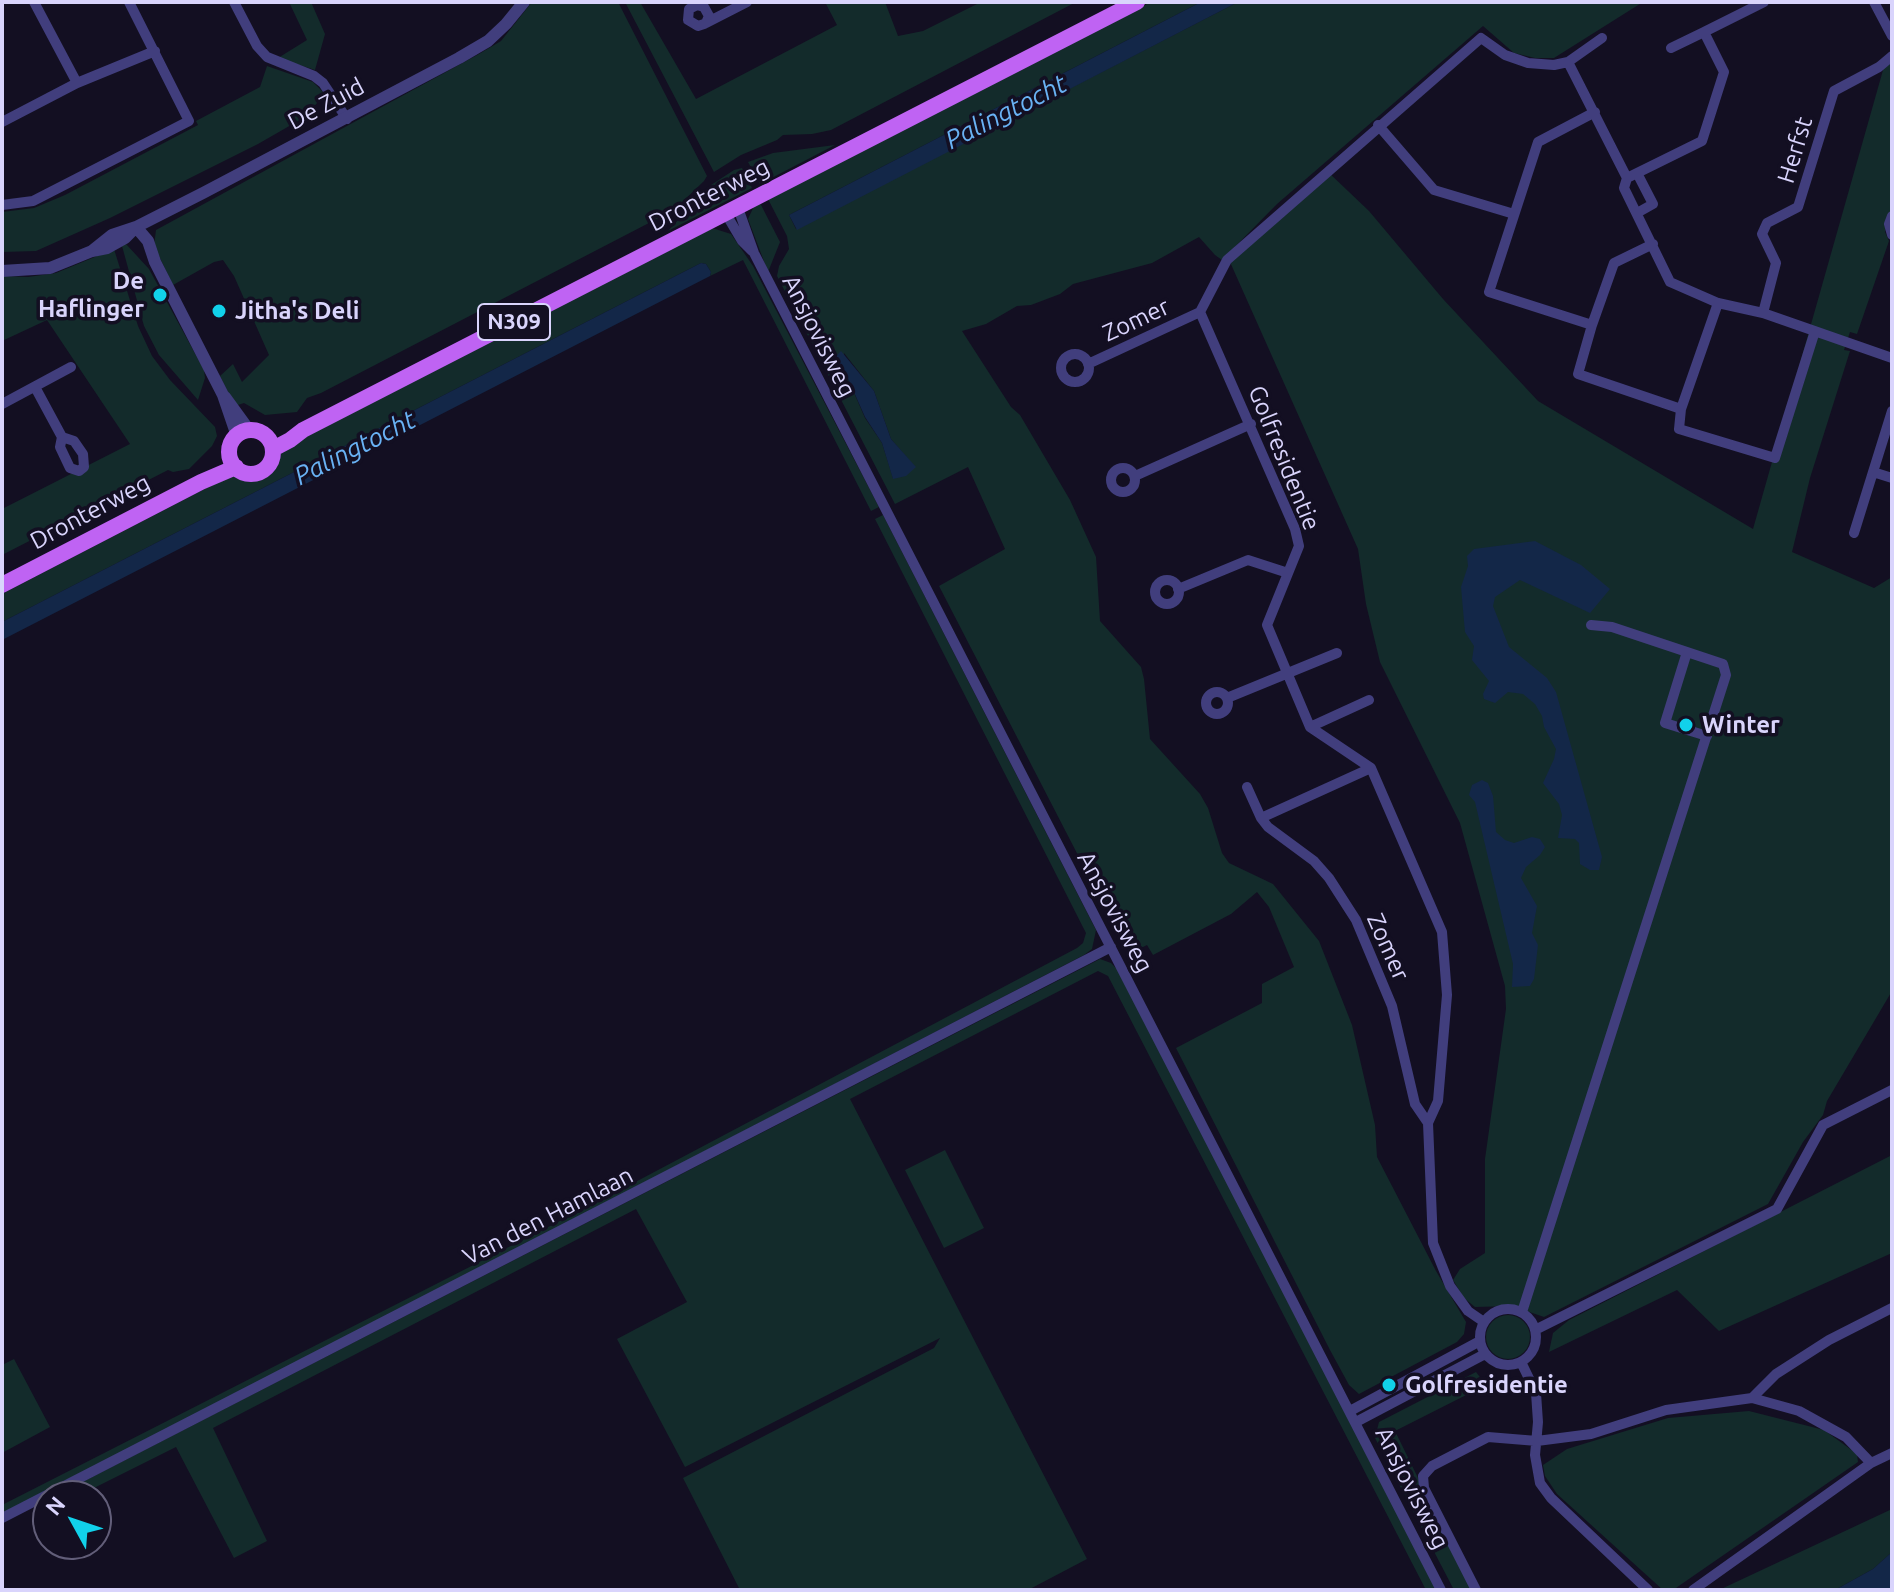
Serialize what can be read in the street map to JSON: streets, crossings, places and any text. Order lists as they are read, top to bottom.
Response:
{
  "streets": {
    "main road": ["Dronterweg", "N309"],
    "street": [
      "De Zuid",
      "Herfst",
      "Zomer",
      "Ansjovisweg",
      "Golfresidentie",
      "Van den Hamlaan"
    ]
  },
  "crossings": [
    ["Dronterweg", "Ansjovisweg"],
    ["Zomer", "Golfresidentie"],
    ["Ansjovisweg", "Van den Hamlaan"]
  ],
  "water": ["Palingtocht"],
  "places": [
    "De Haflinger",
    "Jitha's Deli",
    "Winter",
    "Golfresidentie"
  ],
  "north": "top left"
}
